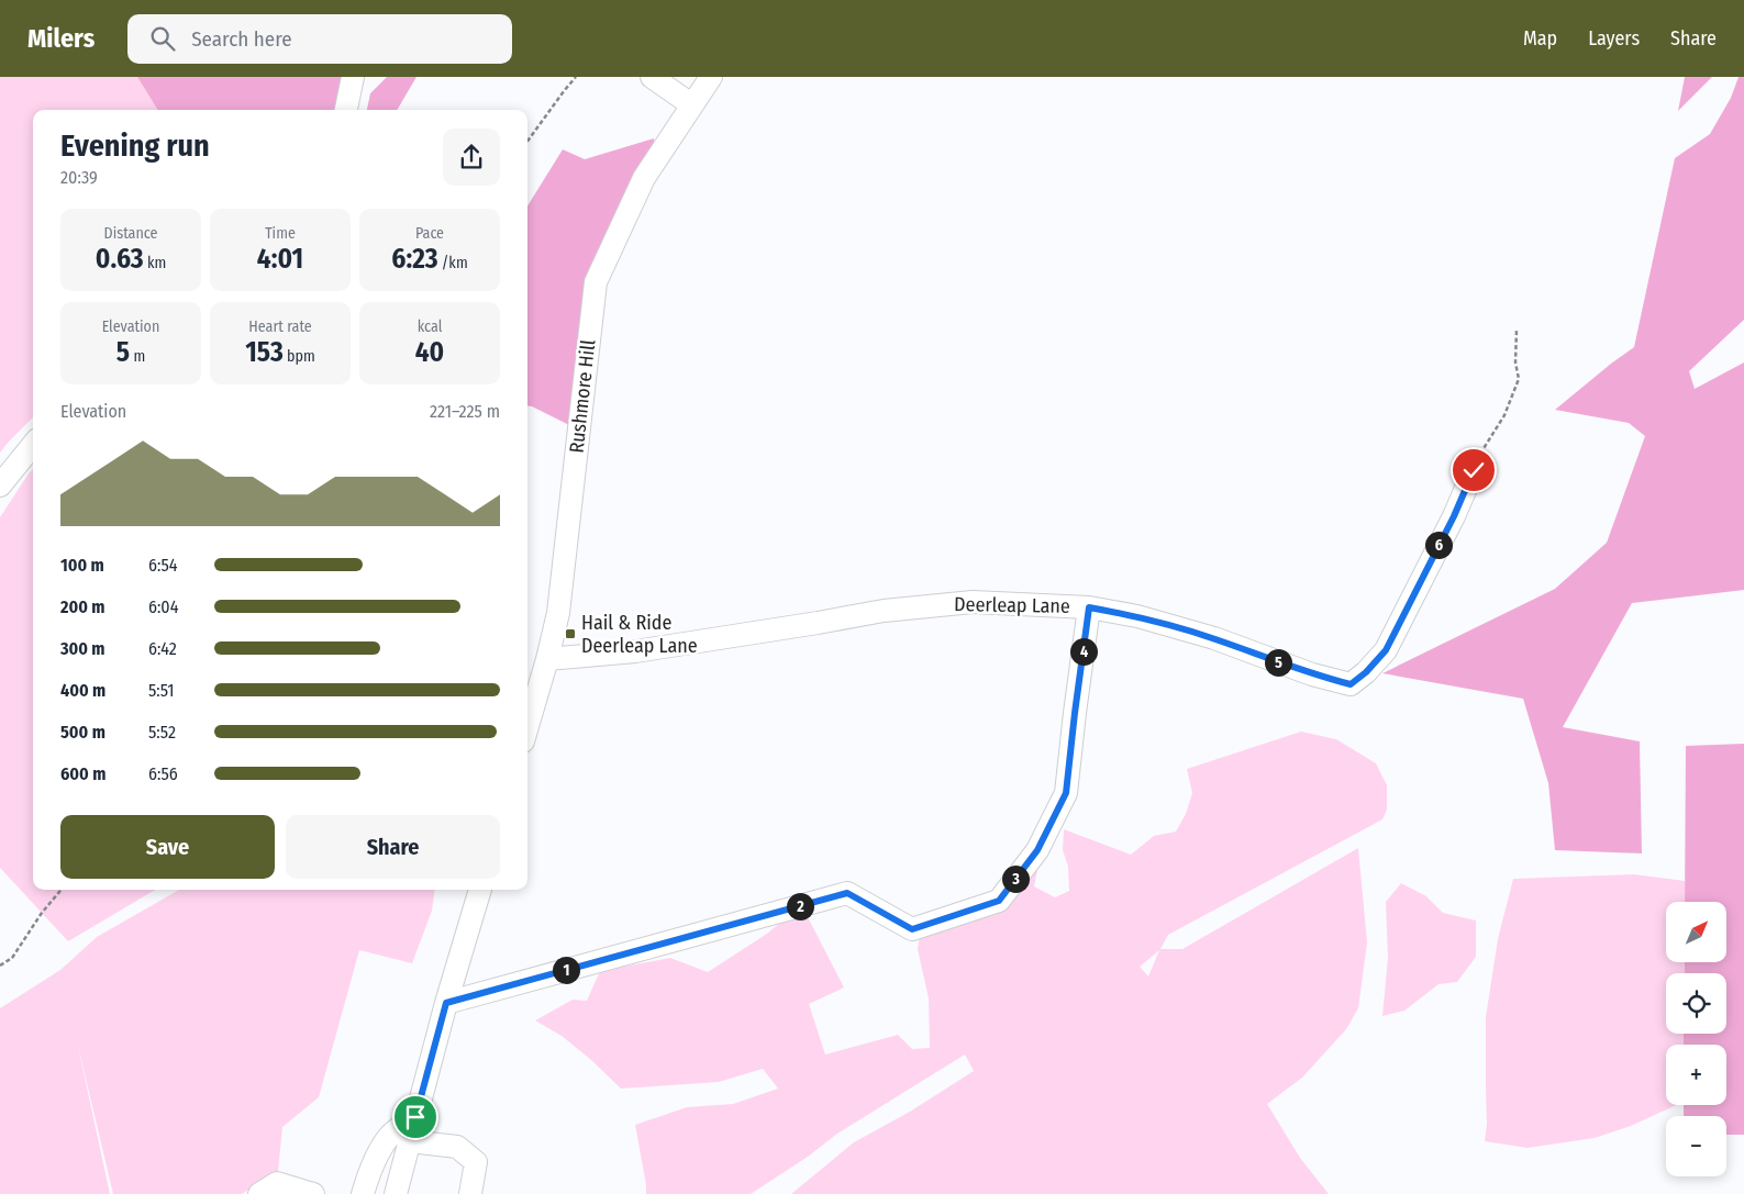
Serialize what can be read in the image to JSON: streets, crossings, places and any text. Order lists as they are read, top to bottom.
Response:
{
  "streets": {
    "street": ["Rushmore Hill", "Deerleap Lane"]
  },
  "crossings": [
    ["Rushmore Hill", "Deerleap Lane"]
  ],
  "places": {
    "transit": ["Hail & Ride Deerleap Lane"]
  },
  "north": "top right",
  "page": {
    "header": "Milers",
    "search": "Search here",
    "nav": ["Map", "Layers", "Share"],
    "heading": ["Evening run", "20:39"],
    "stats": [
      ["Distance", "0.63 km"],
      ["Time", "4:01"],
      ["Pace", "6:23 /km"],
      ["Elevation", "5 m"],
      ["Heart rate", "153 bpm"],
      ["kcal", "40"]
    ],
    "chart": ["Elevation", "221–225 m"],
    "pins": [
      "6",
      "4",
      "5",
      "3",
      "2",
      "1"
    ],
    "list": [
      {
        "name": "100 m",
        "note": "6:54"
      },
      {
        "name": "200 m",
        "note": "6:04"
      },
      {
        "name": "300 m",
        "note": "6:42"
      },
      {
        "name": "400 m",
        "note": "5:51"
      },
      {
        "name": "500 m",
        "note": "5:52"
      },
      {
        "name": "600 m",
        "note": "6:56"
      }
    ],
    "buttons": ["Save", "Share"],
    "map_buttons": ["+", "−"]
  }
}
